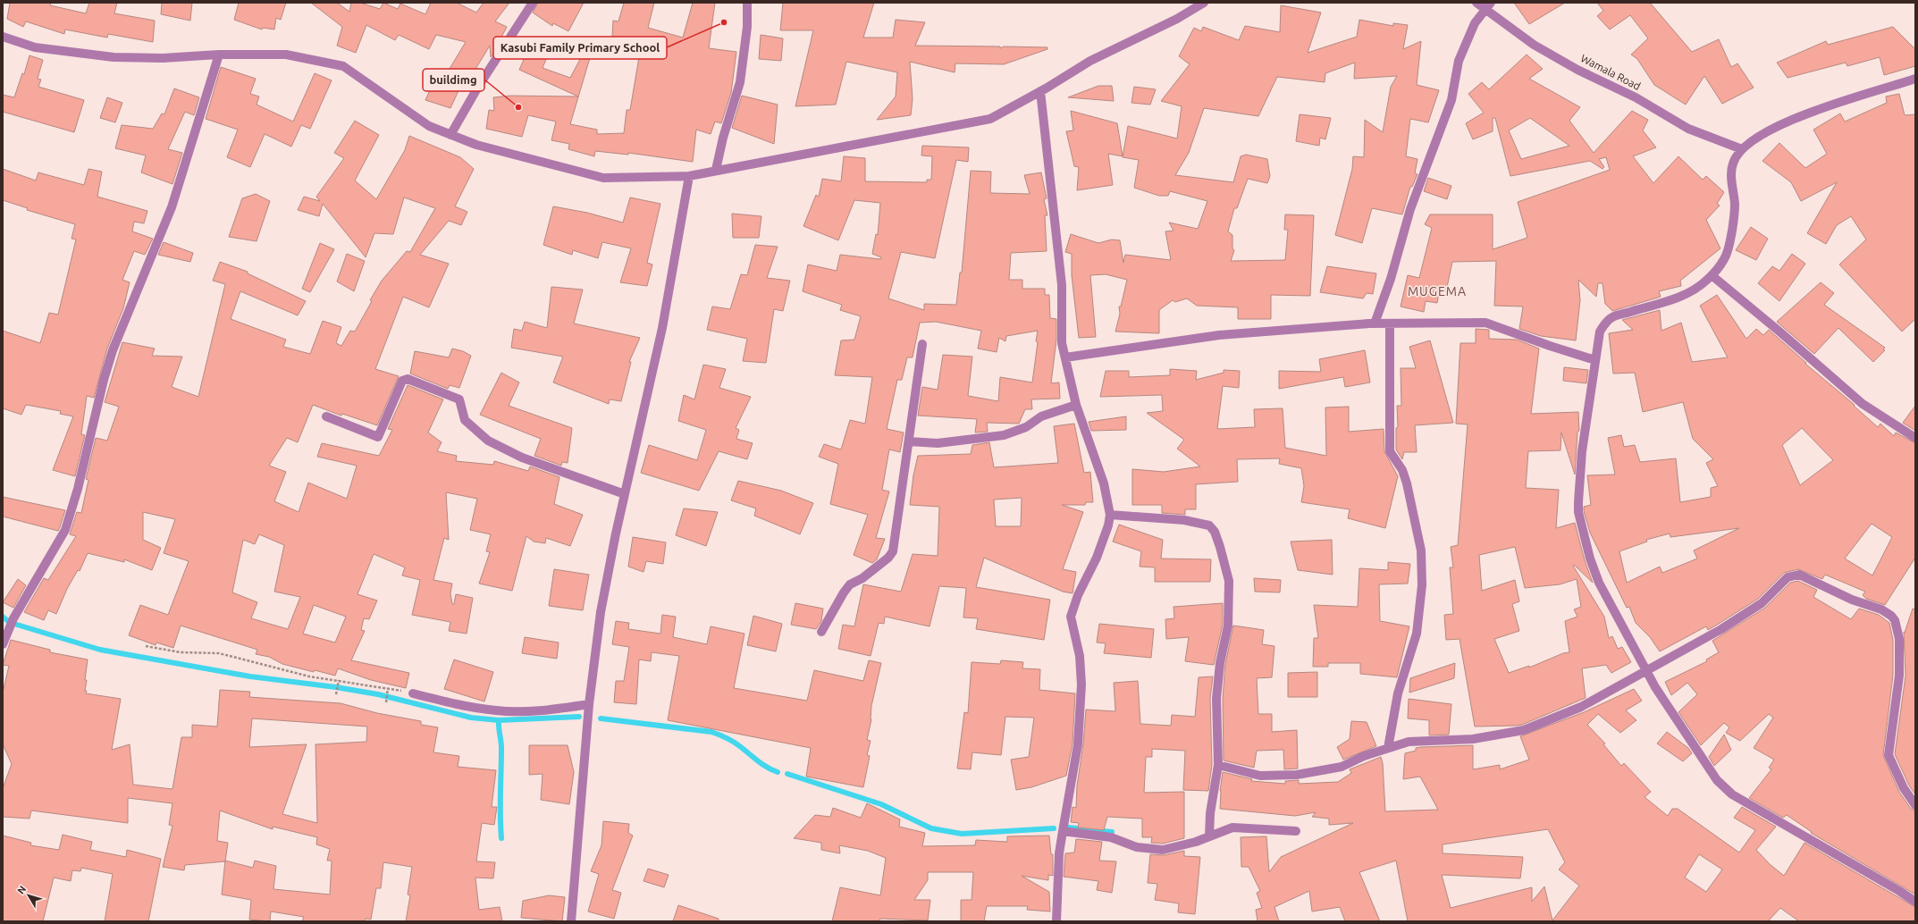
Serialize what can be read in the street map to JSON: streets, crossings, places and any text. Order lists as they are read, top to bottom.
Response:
{
  "streets": {
    "street": ["Wamala Road"]
  },
  "districts": ["MUGEMA"],
  "places": ["Kasubi Family Primary School", "buildimg"],
  "north": "top left"
}
